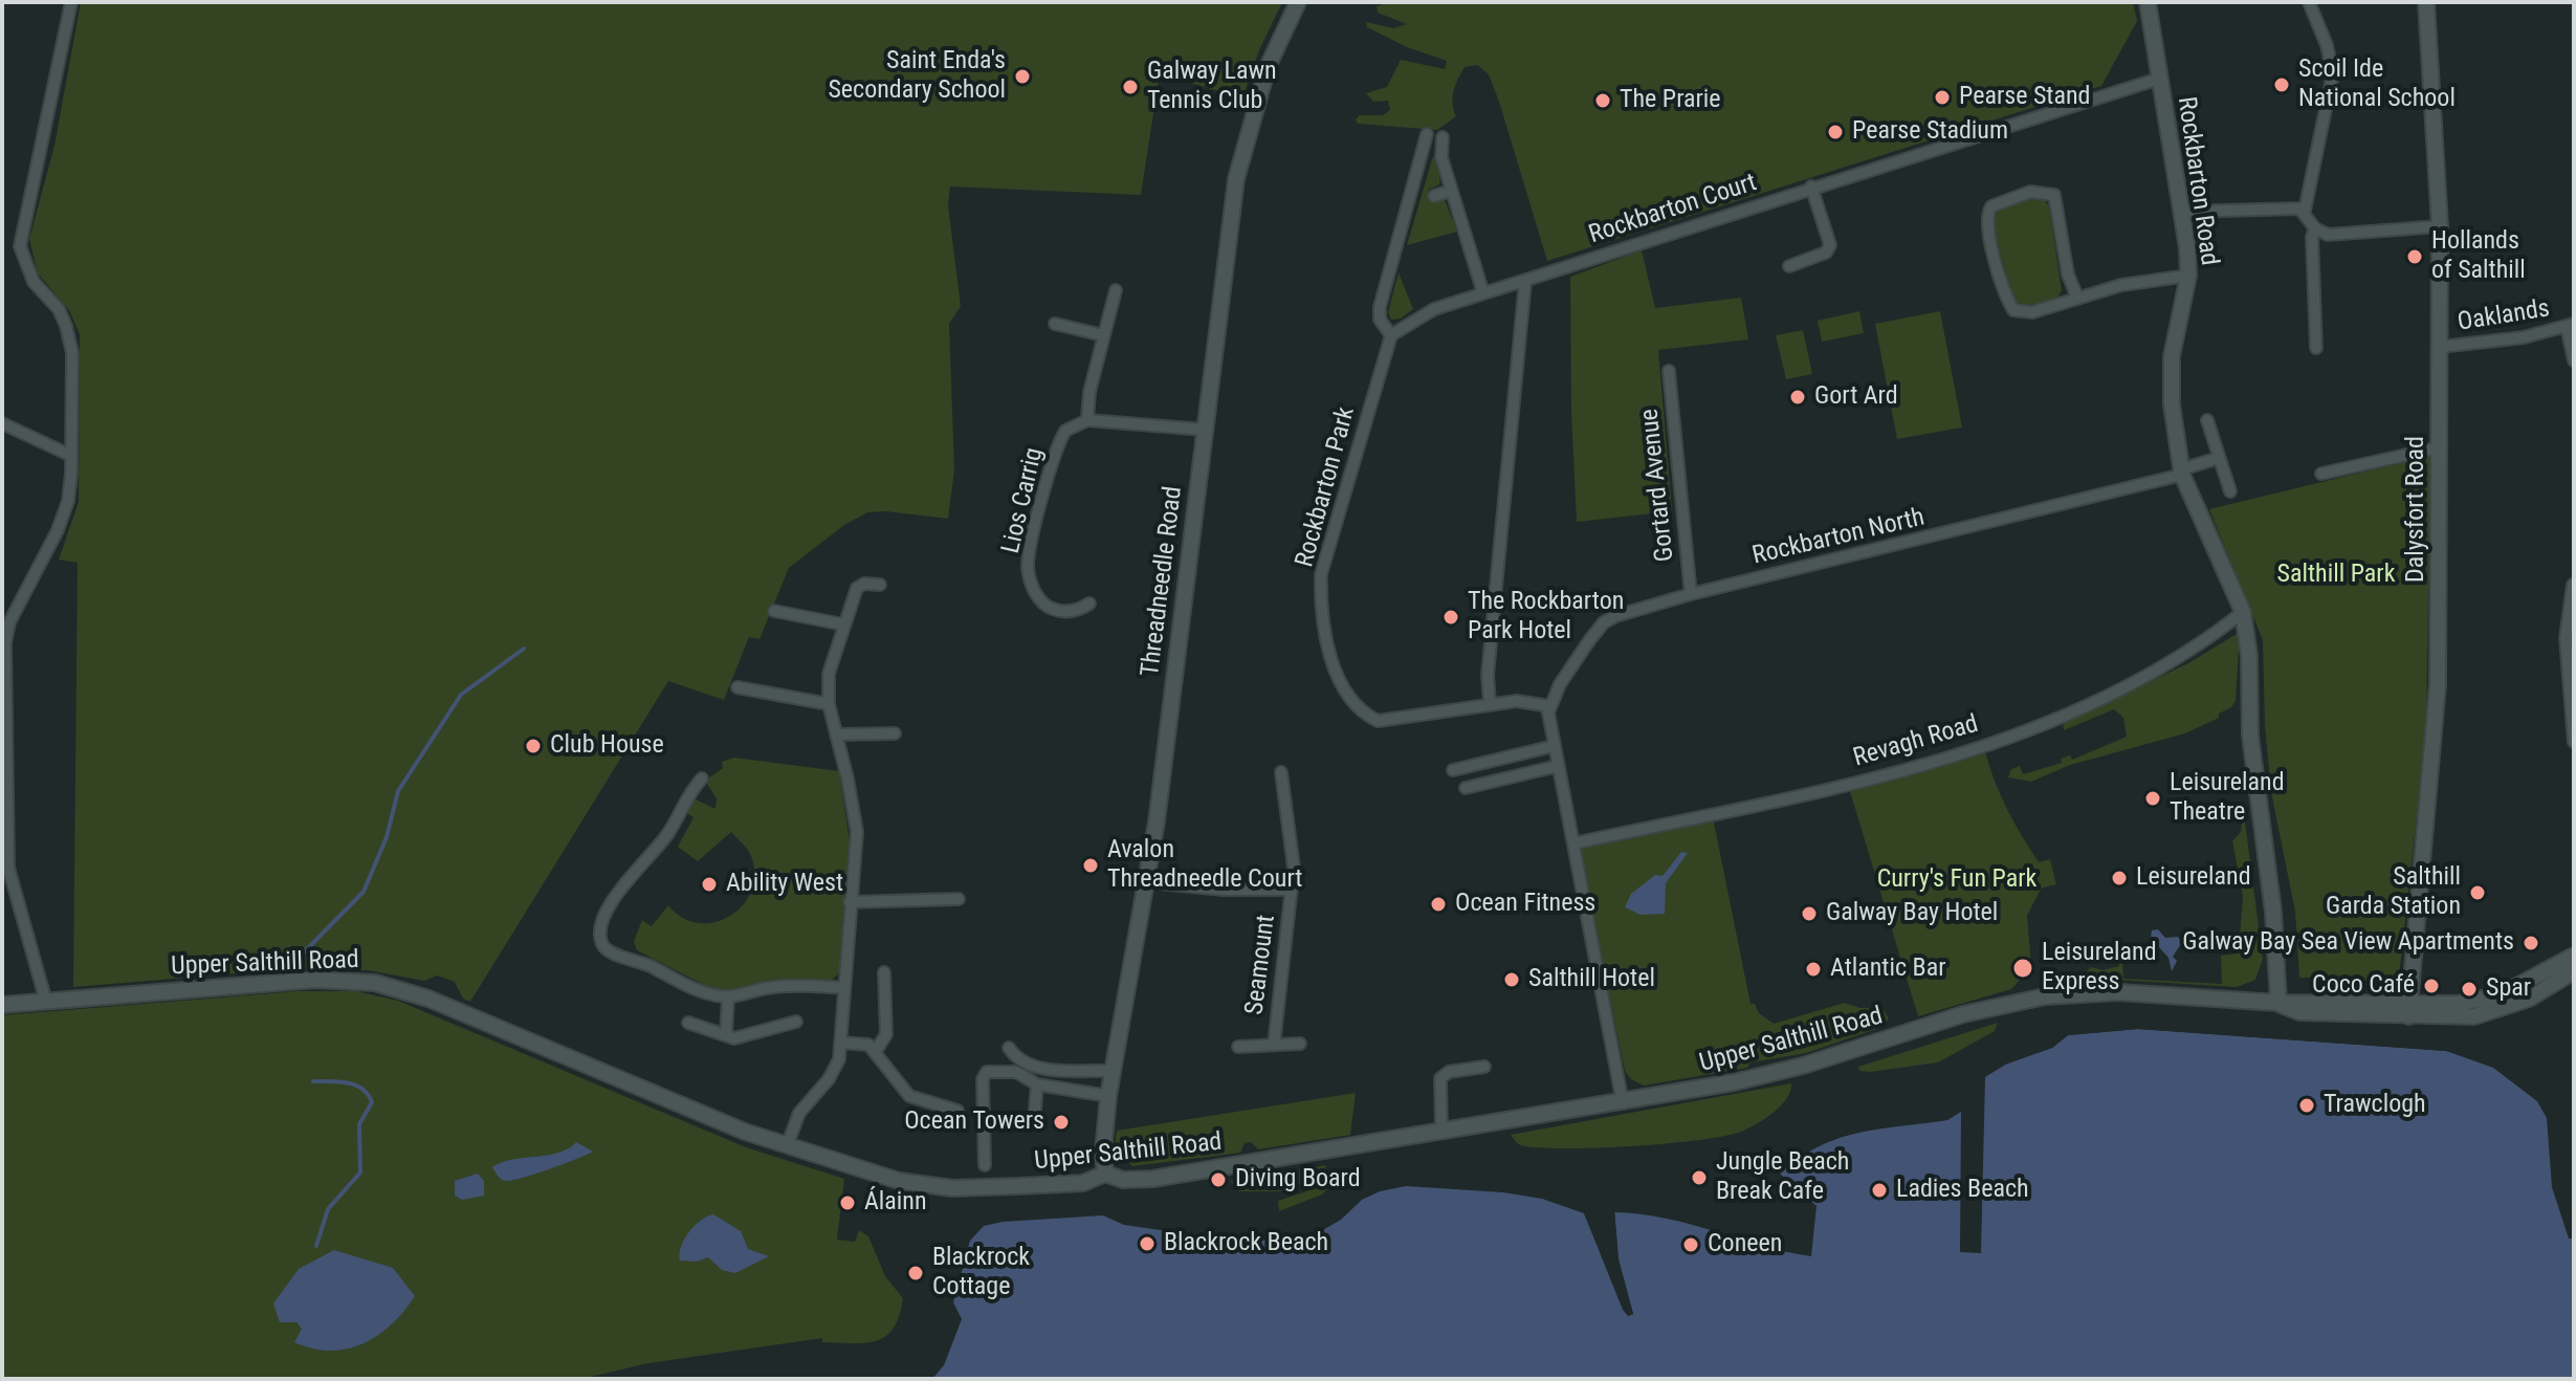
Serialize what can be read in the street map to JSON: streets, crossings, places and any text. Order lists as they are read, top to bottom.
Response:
{
  "streets": {
    "main road": [
      "Rockbarton Road",
      "Dalysfort Road",
      "Threadneedle Road",
      "Upper Salthill Road"
    ],
    "street": [
      "Rockbarton Court",
      "Oaklands",
      "Gortard Avenue",
      "Rockbarton Park",
      "Lios Carrig",
      "Rockbarton North",
      "Revagh Road",
      "Seamount"
    ]
  },
  "crossings": [
    ["Rockbarton Road", "Rockbarton Court"],
    ["Rockbarton Road", "Rockbarton North"],
    ["Rockbarton Road", "Revagh Road"],
    ["Rockbarton Road", "Upper Salthill Road"],
    ["Oaklands", "Dalysfort Road"],
    ["Gortard Avenue", "Rockbarton North"],
    ["Rockbarton Park", "Rockbarton North"],
    ["Dalysfort Road", "Upper Salthill Road"],
    ["Threadneedle Road", "Upper Salthill Road"],
    ["Threadneedle Road", "Seamount"]
  ],
  "parks": ["Salthill Park", "Curry's Fun Park"],
  "places": [
    "Saint Enda's Secondary School",
    "Scoil Ide National School",
    "Galway Lawn Tennis Club",
    "Pearse Stand",
    "The Prarie",
    "Pearse Stadium",
    "Hollands of Salthill",
    "Gort Ard",
    "The Rockbarton Park Hotel",
    "Club House",
    "Leisureland Theatre",
    "Avalon Threadneedle Court",
    "Leisureland",
    "Ability West",
    "Salthill Garda Station",
    "Ocean Fitness",
    "Galway Bay Hotel",
    "Galway Bay Sea View Apartments",
    "Leisureland Express",
    "Atlantic Bar",
    "Salthill Hotel",
    "Coco Café",
    "Spar",
    "Trawclogh",
    "Ocean Towers",
    "Jungle Beach Break Cafe",
    "Diving Board",
    "Ladies Beach",
    "Álainn",
    "Blackrock Beach",
    "Coneen",
    "Blackrock Cottage"
  ]
}
